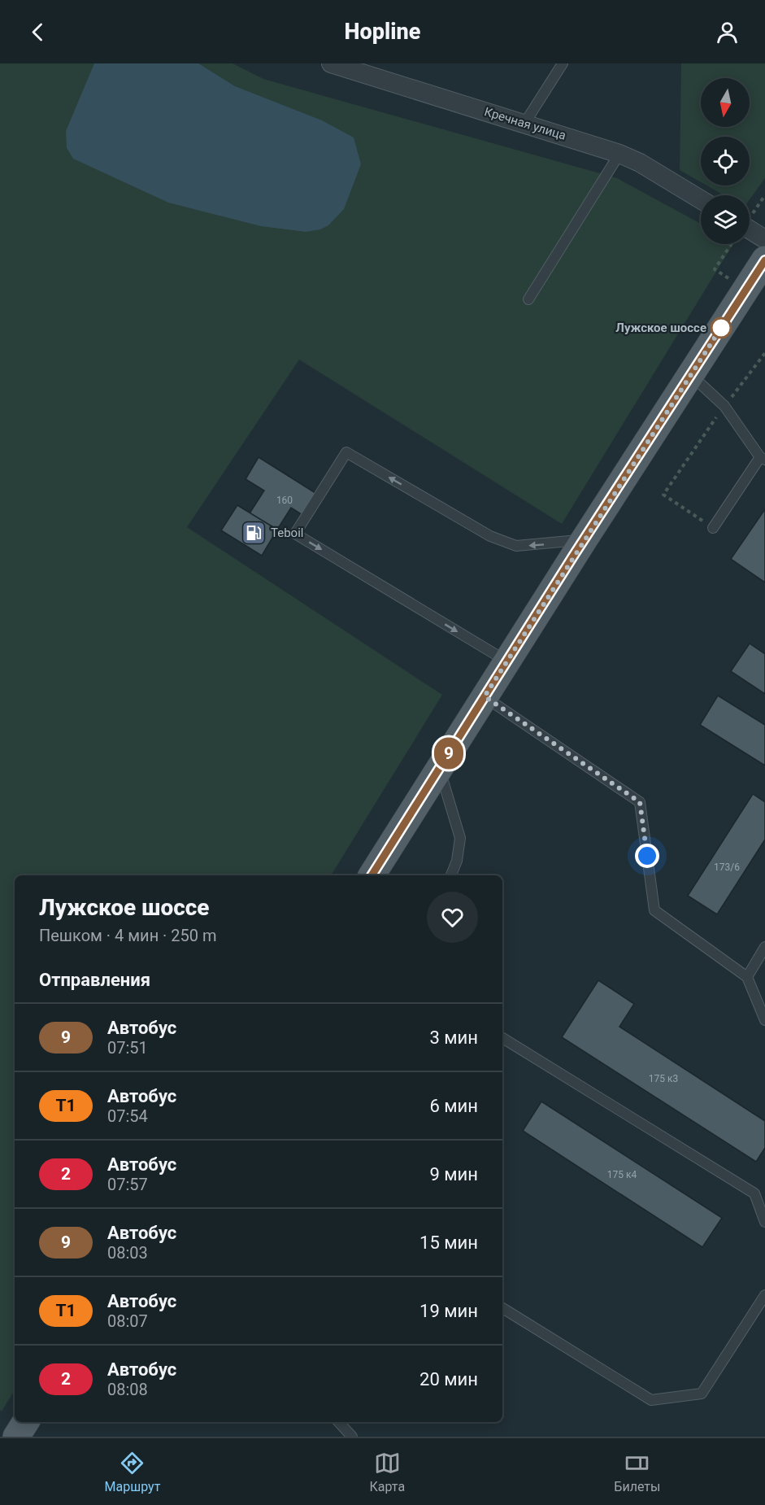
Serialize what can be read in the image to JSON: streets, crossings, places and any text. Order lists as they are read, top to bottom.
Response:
{
  "streets": {
    "street": ["Кречная улица"]
  },
  "places": {
    "other": ["Лужское шоссе"],
    "fuel station": ["Teboil"]
  },
  "lines": ["bus line 9"],
  "house_numbers": [
    "160",
    "173/6",
    "175 к3",
    "175 к4"
  ],
  "north": "bottom",
  "page": {
    "header": "Hopline",
    "on_map": "9",
    "heading": [
      ["Лужское шоссе", "Пешком · 4 мин · 250 m"],
      "Отправления"
    ],
    "list": [
      {
        "mark": "9",
        "name": "Автобус",
        "note": "07:51",
        "value": "3 мин"
      },
      {
        "mark": "Т1",
        "name": "Автобус",
        "note": "07:54",
        "value": "6 мин"
      },
      {
        "mark": "2",
        "name": "Автобус",
        "note": "07:57",
        "value": "9 мин"
      },
      {
        "mark": "9",
        "name": "Автобус",
        "note": "08:03",
        "value": "15 мин"
      },
      {
        "mark": "Т1",
        "name": "Автобус",
        "note": "08:07",
        "value": "19 мин"
      },
      {
        "mark": "2",
        "name": "Автобус",
        "note": "08:08",
        "value": "20 мин"
      }
    ],
    "tabs": ["Маршрут", "Карта", "Билеты"]
  }
}
